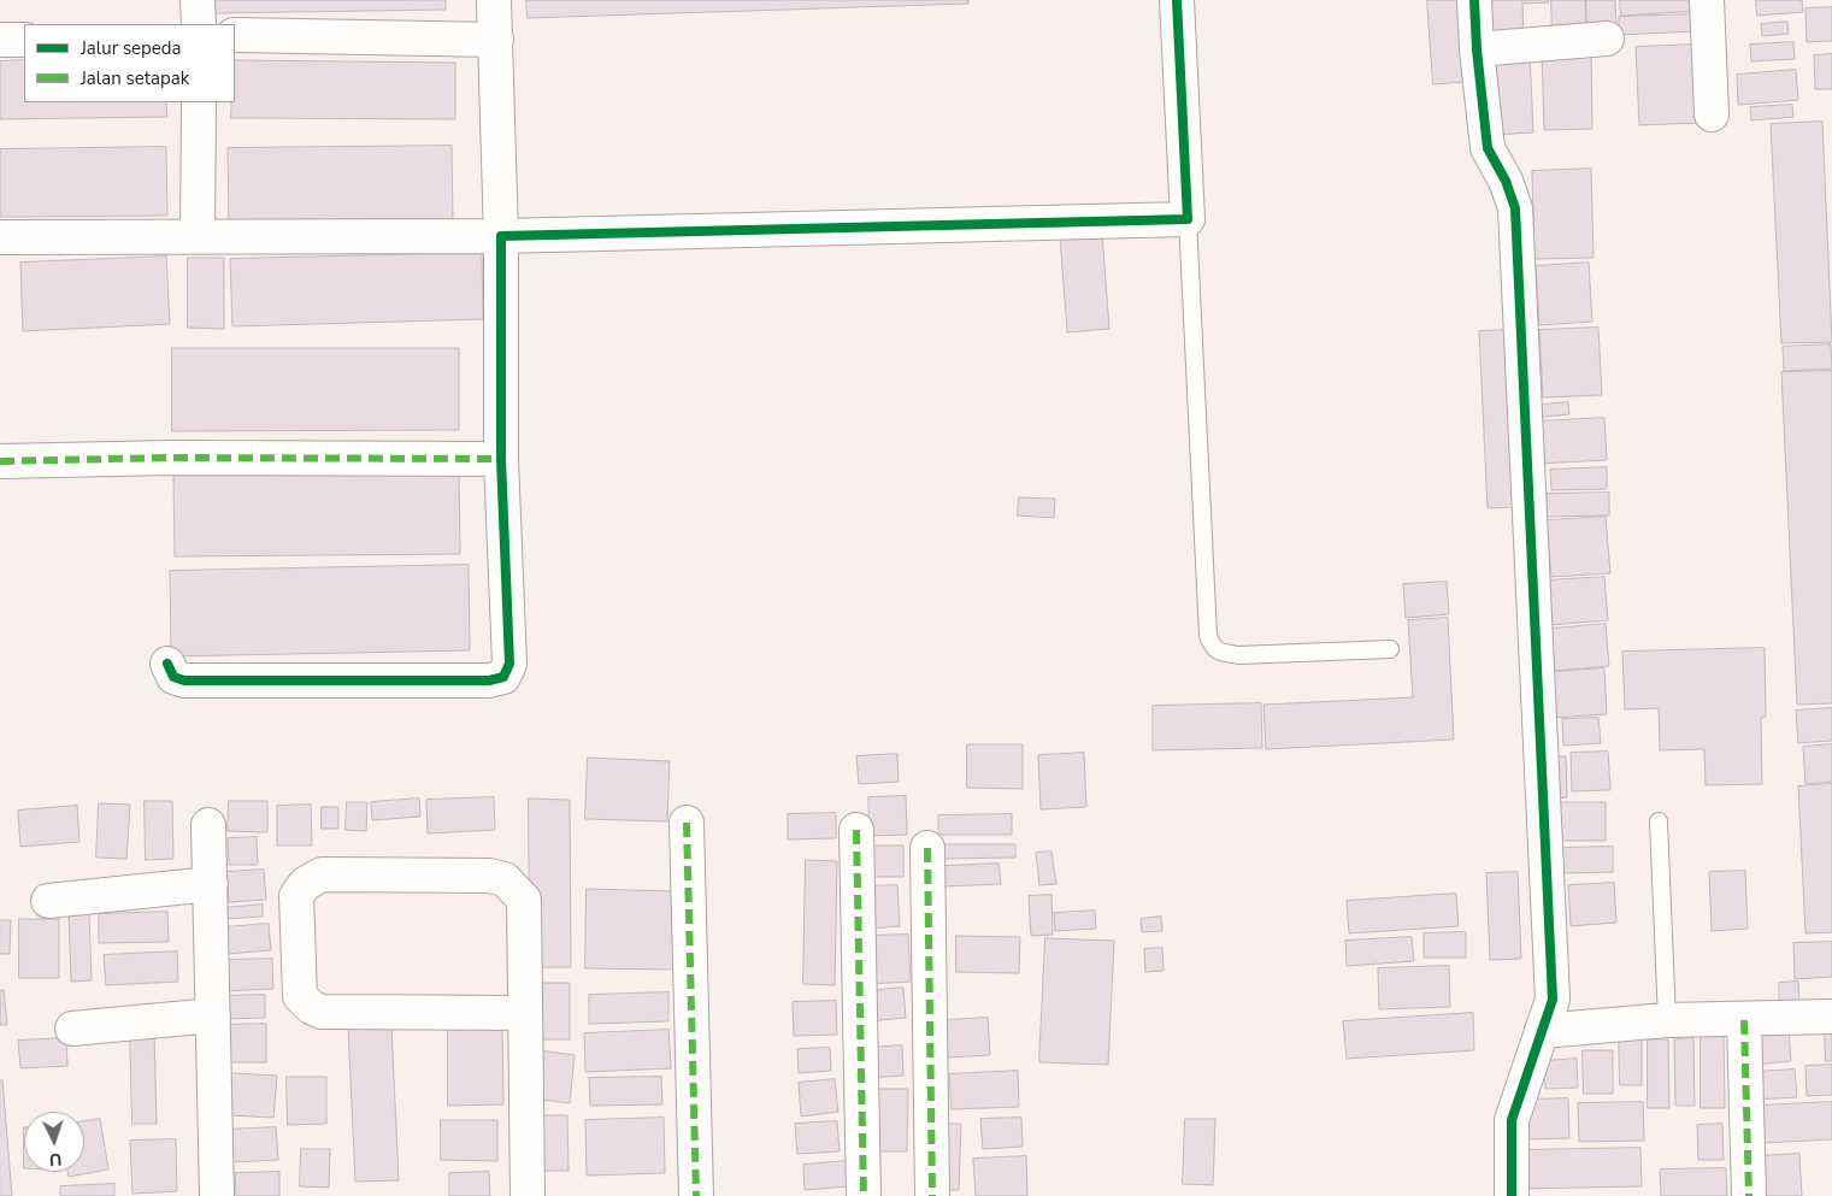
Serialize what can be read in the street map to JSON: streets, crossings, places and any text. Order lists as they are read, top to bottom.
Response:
{
  "legend": ["Jalur sepeda", "Jalan setapak"],
  "north": "bottom"
}
